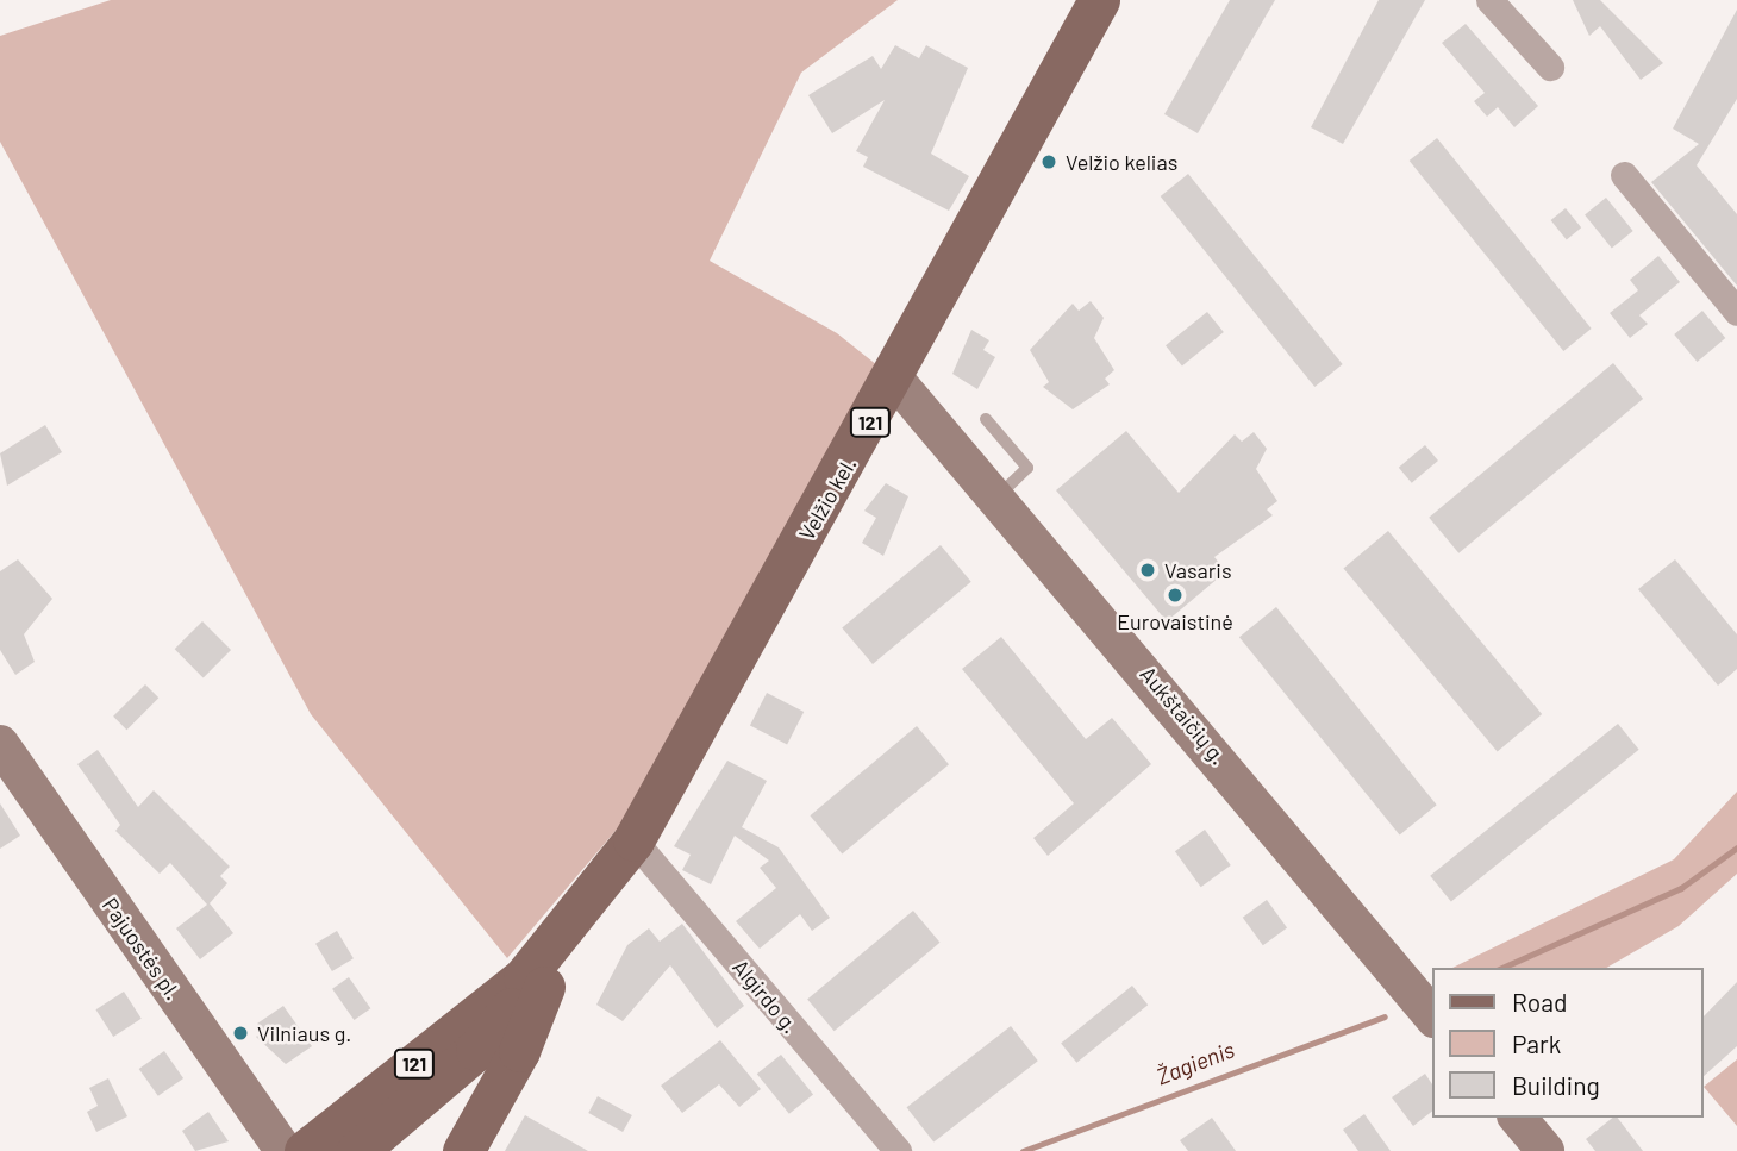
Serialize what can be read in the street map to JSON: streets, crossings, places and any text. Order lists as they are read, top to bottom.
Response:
{
  "streets": {
    "main road": [
      "121",
      "Velžio kel.",
      "Aukštaičių g.",
      "Pajuostės pl."
    ],
    "street": ["Algirdo g."]
  },
  "crossings": [
    ["121", "Velžio kel."],
    ["Velžio kel.", "Aukštaičių g."],
    ["Velžio kel.", "Algirdo g."]
  ],
  "water": ["Žagienis"],
  "places": [
    "Velžio kelias",
    "Vasaris",
    "Eurovaistinė",
    "Vilniaus g."
  ],
  "legend": ["Road", "Park", "Building"]
}
